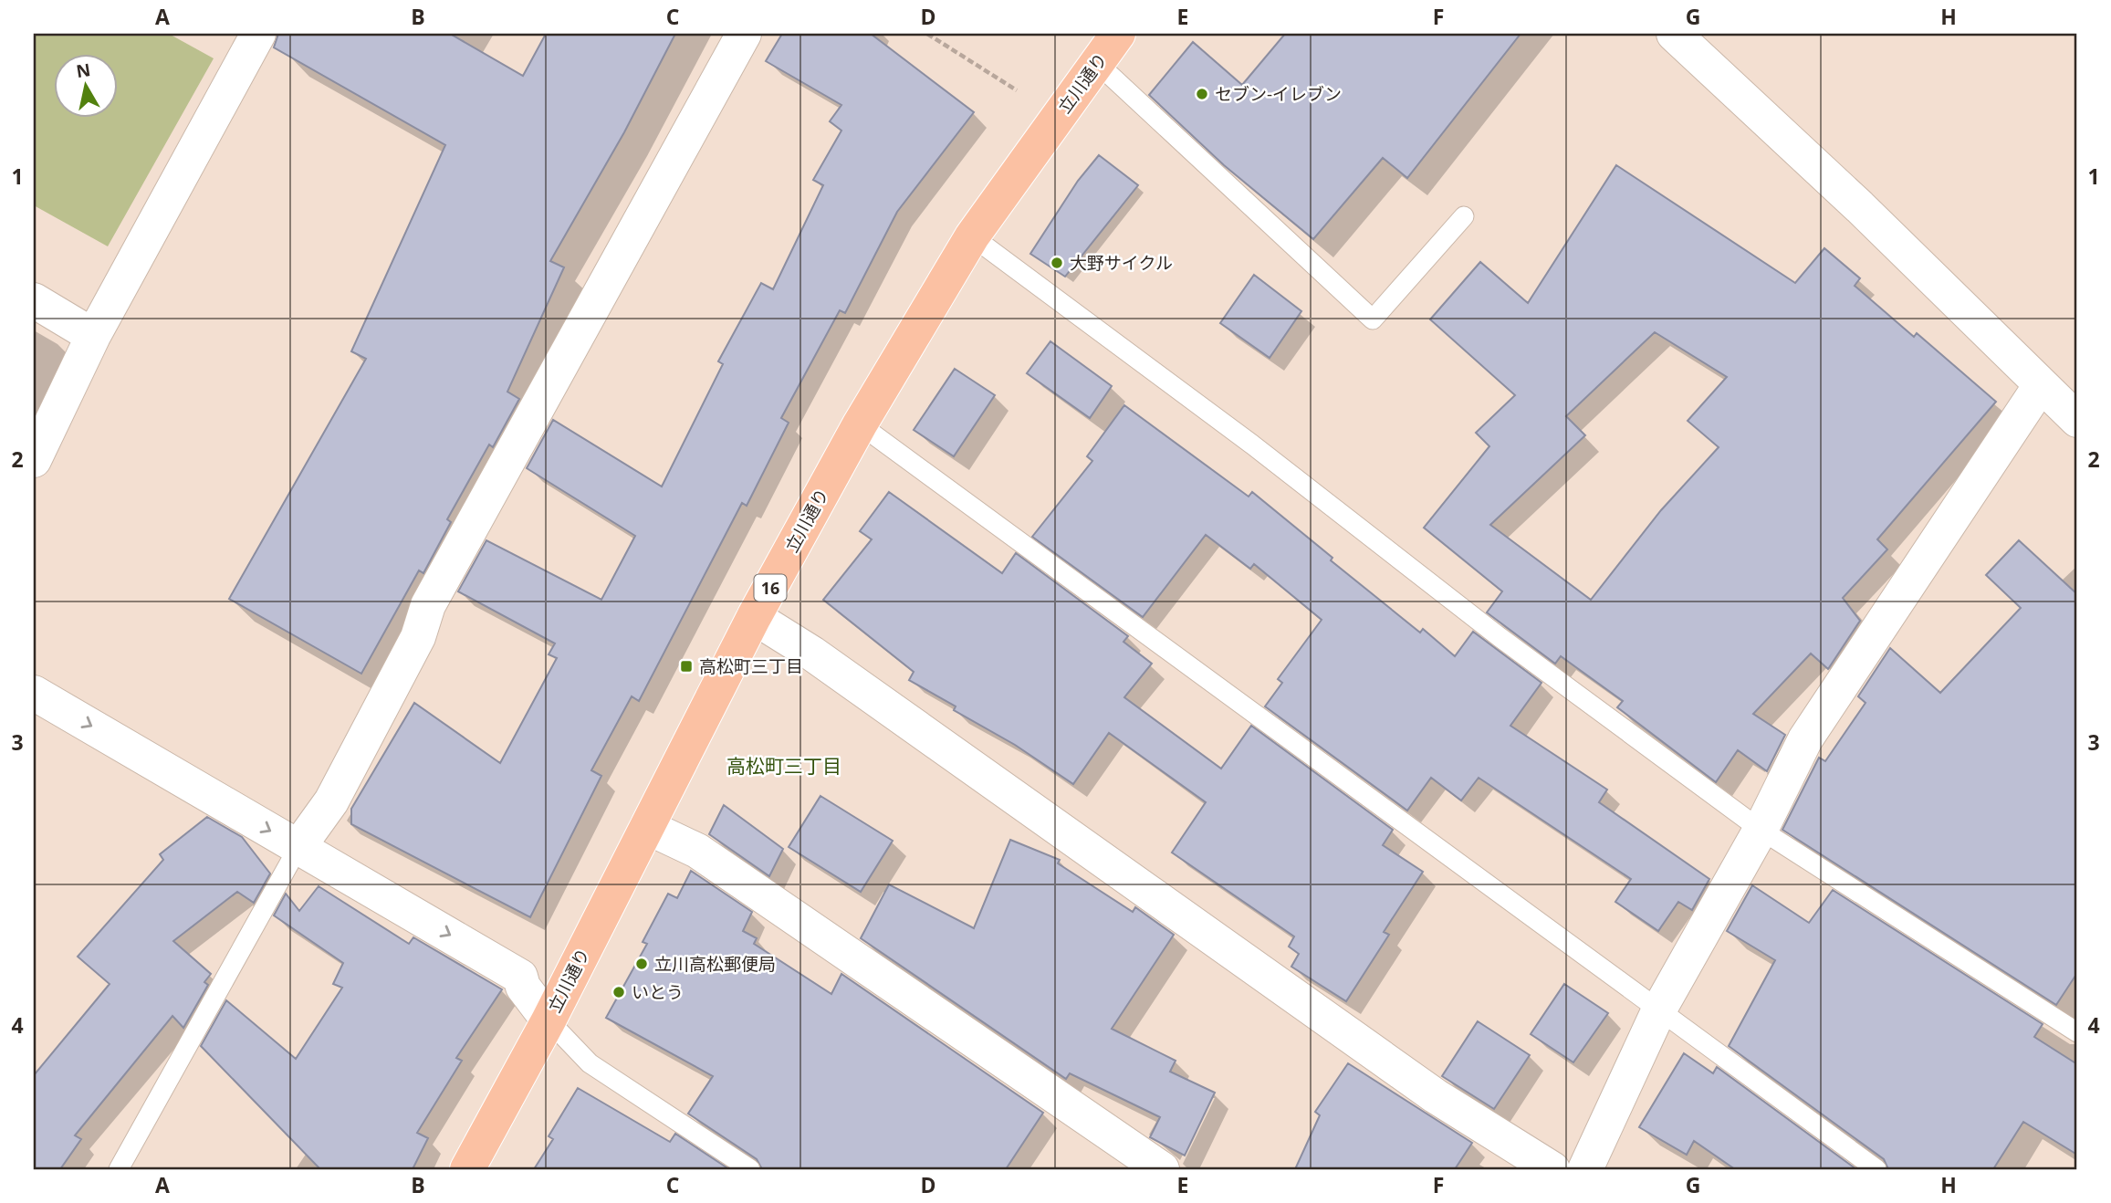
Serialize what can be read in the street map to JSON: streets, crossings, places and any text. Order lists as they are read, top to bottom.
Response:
{
  "streets": {
    "main road": ["立川通り", "16"]
  },
  "districts": ["高松町三丁目"],
  "places": {
    "other": [
      "セブン-イレブン",
      "大野サイクル",
      "立川高松郵便局",
      "いとう"
    ],
    "transit": ["高松町三丁目"]
  },
  "north": "top",
  "grid": {
    "columns": [
      "A",
      "B",
      "C",
      "D",
      "E",
      "F",
      "G",
      "H"
    ],
    "rows": [
      "1",
      "2",
      "3",
      "4"
    ]
  }
}
